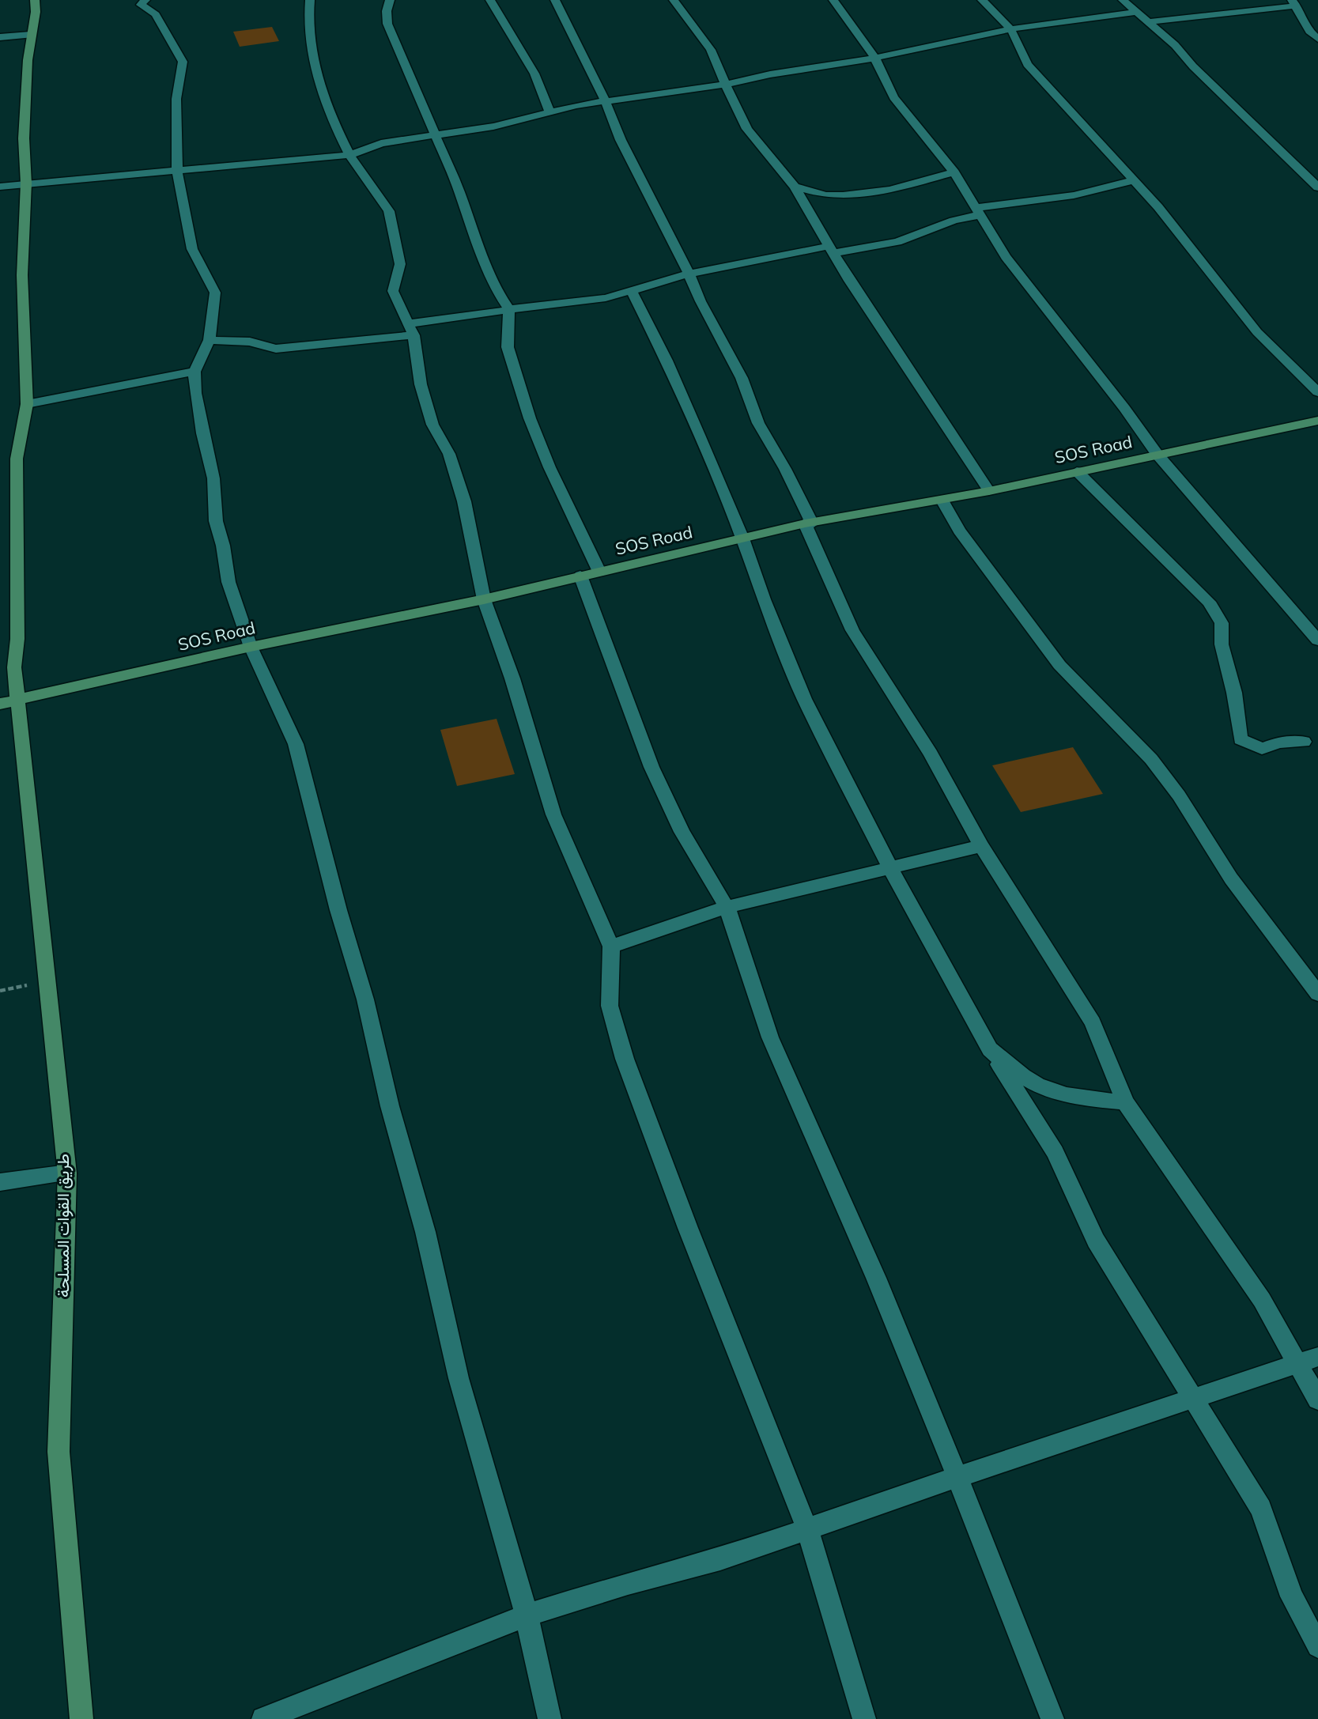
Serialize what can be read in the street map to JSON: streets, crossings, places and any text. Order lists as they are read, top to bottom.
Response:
{
  "streets": {
    "street": ["SOS Road", "طريق القوات المسلحة"]
  },
  "crossings": [
    ["SOS Road", "طريق القوات المسلحة"]
  ]
}
